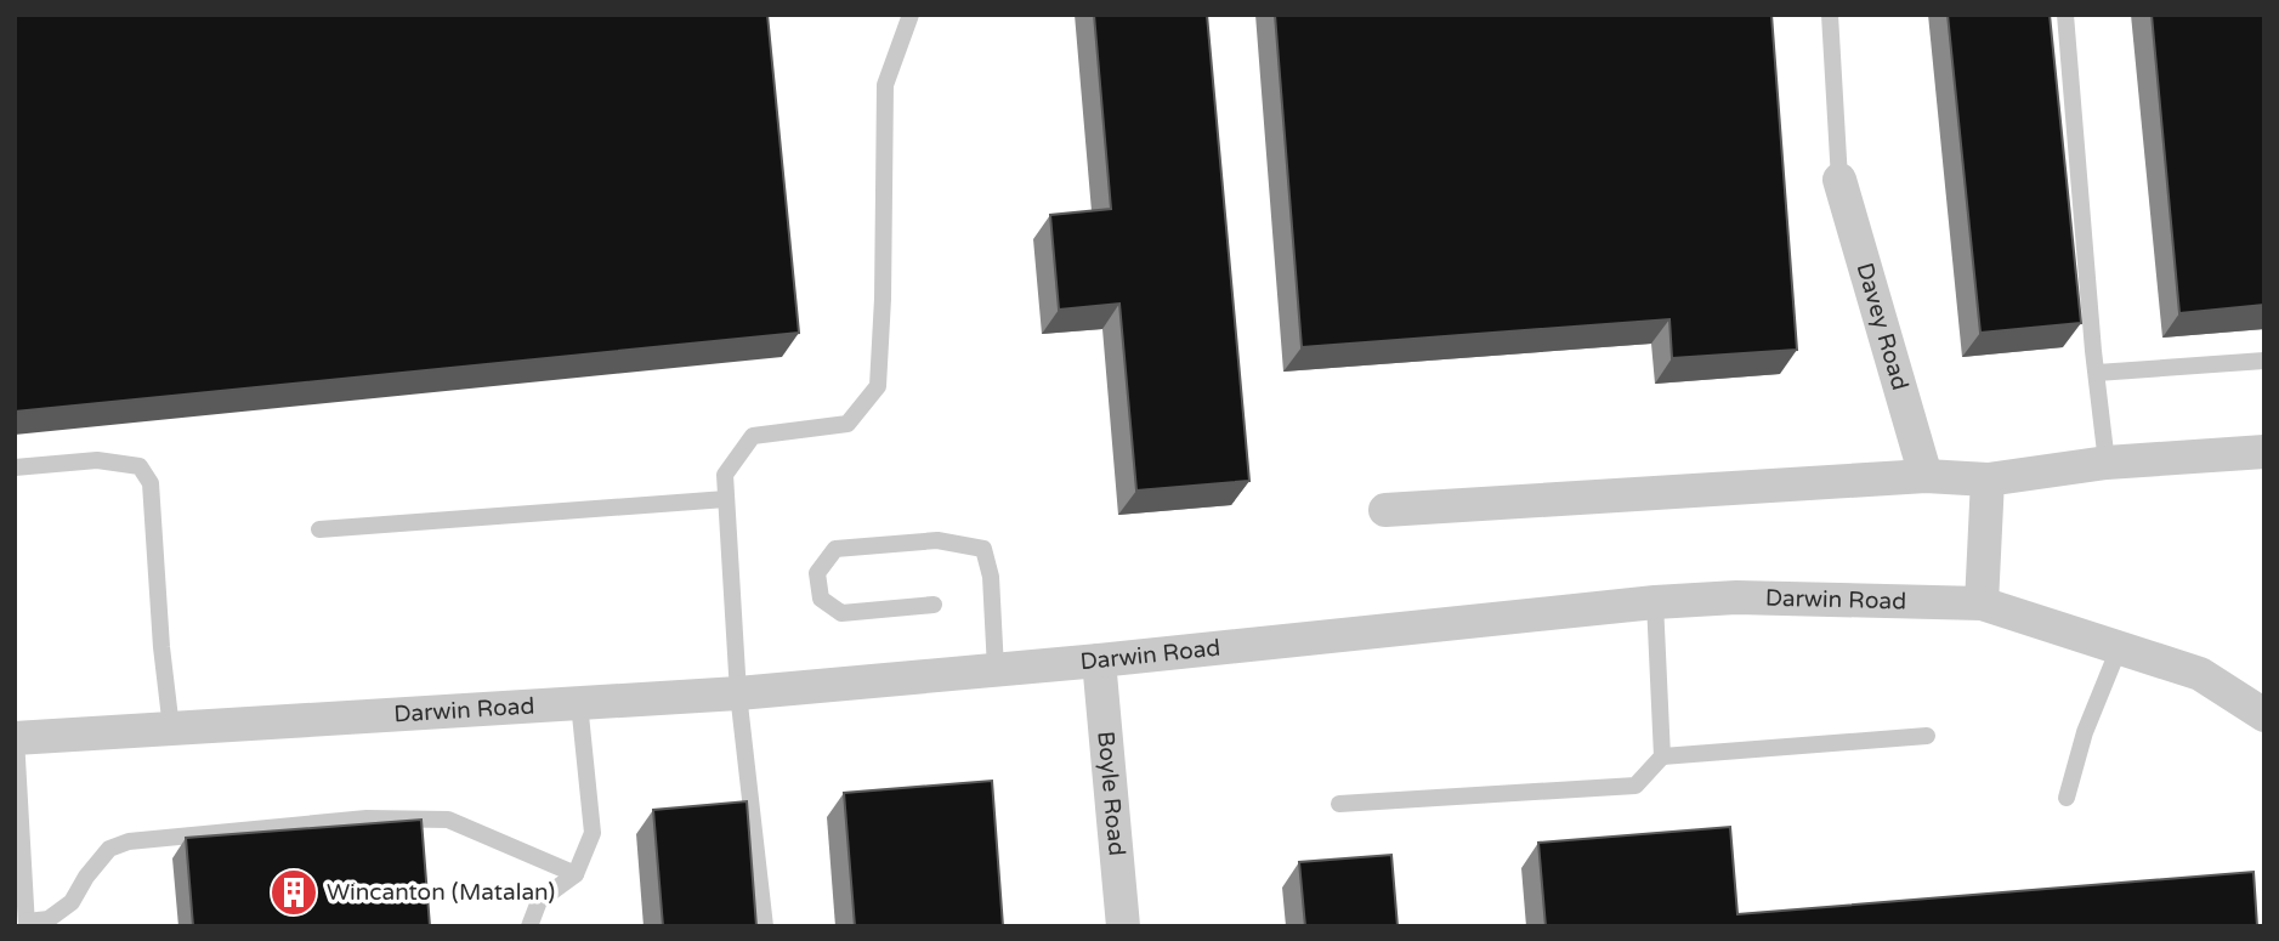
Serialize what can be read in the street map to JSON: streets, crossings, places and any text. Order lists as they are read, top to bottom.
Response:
{
  "streets": {
    "street": ["Davey Road", "Darwin Road", "Boyle Road"]
  },
  "crossings": [
    ["Darwin Road", "Boyle Road"]
  ],
  "places": {
    "building": ["Wincanton (Matalan)"]
  }
}
